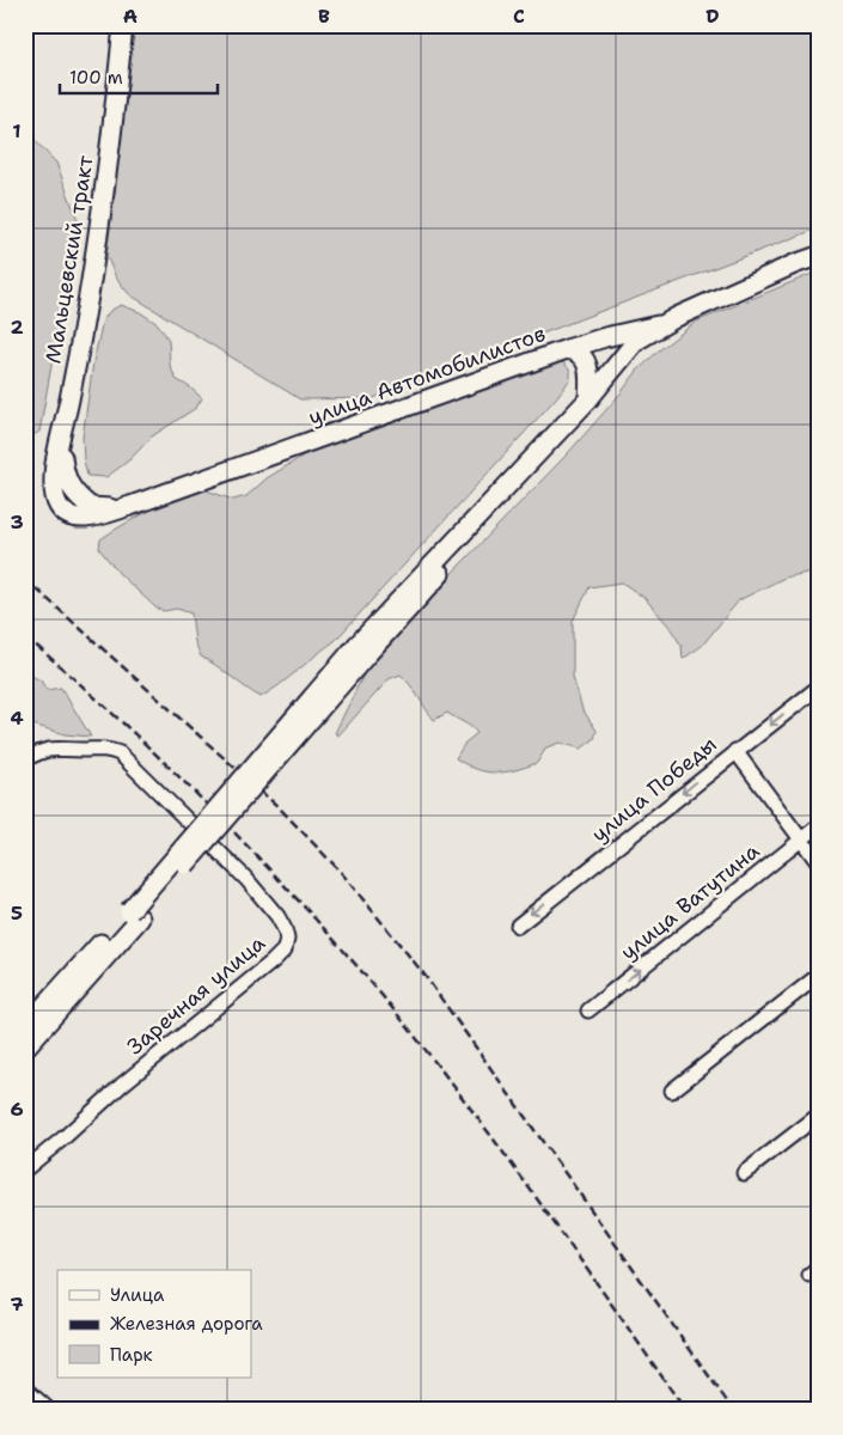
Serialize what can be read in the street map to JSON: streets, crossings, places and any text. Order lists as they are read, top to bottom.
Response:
{
  "streets": {
    "main road": ["Мальцевский тракт", "улица Автомобилистов"],
    "street": ["улица Победы", "улица Ватутина", "Заречная улица"]
  },
  "crossings": [
    ["Мальцевский тракт", "улица Автомобилистов"]
  ],
  "one_way": ["улица Победы"],
  "legend": ["Улица", "Железная дорога", "Парк"],
  "scale_bar": "100 m",
  "grid": {
    "columns": [
      "A",
      "B",
      "C",
      "D"
    ],
    "rows": [
      "1",
      "2",
      "3",
      "4",
      "5",
      "6",
      "7"
    ]
  }
}
